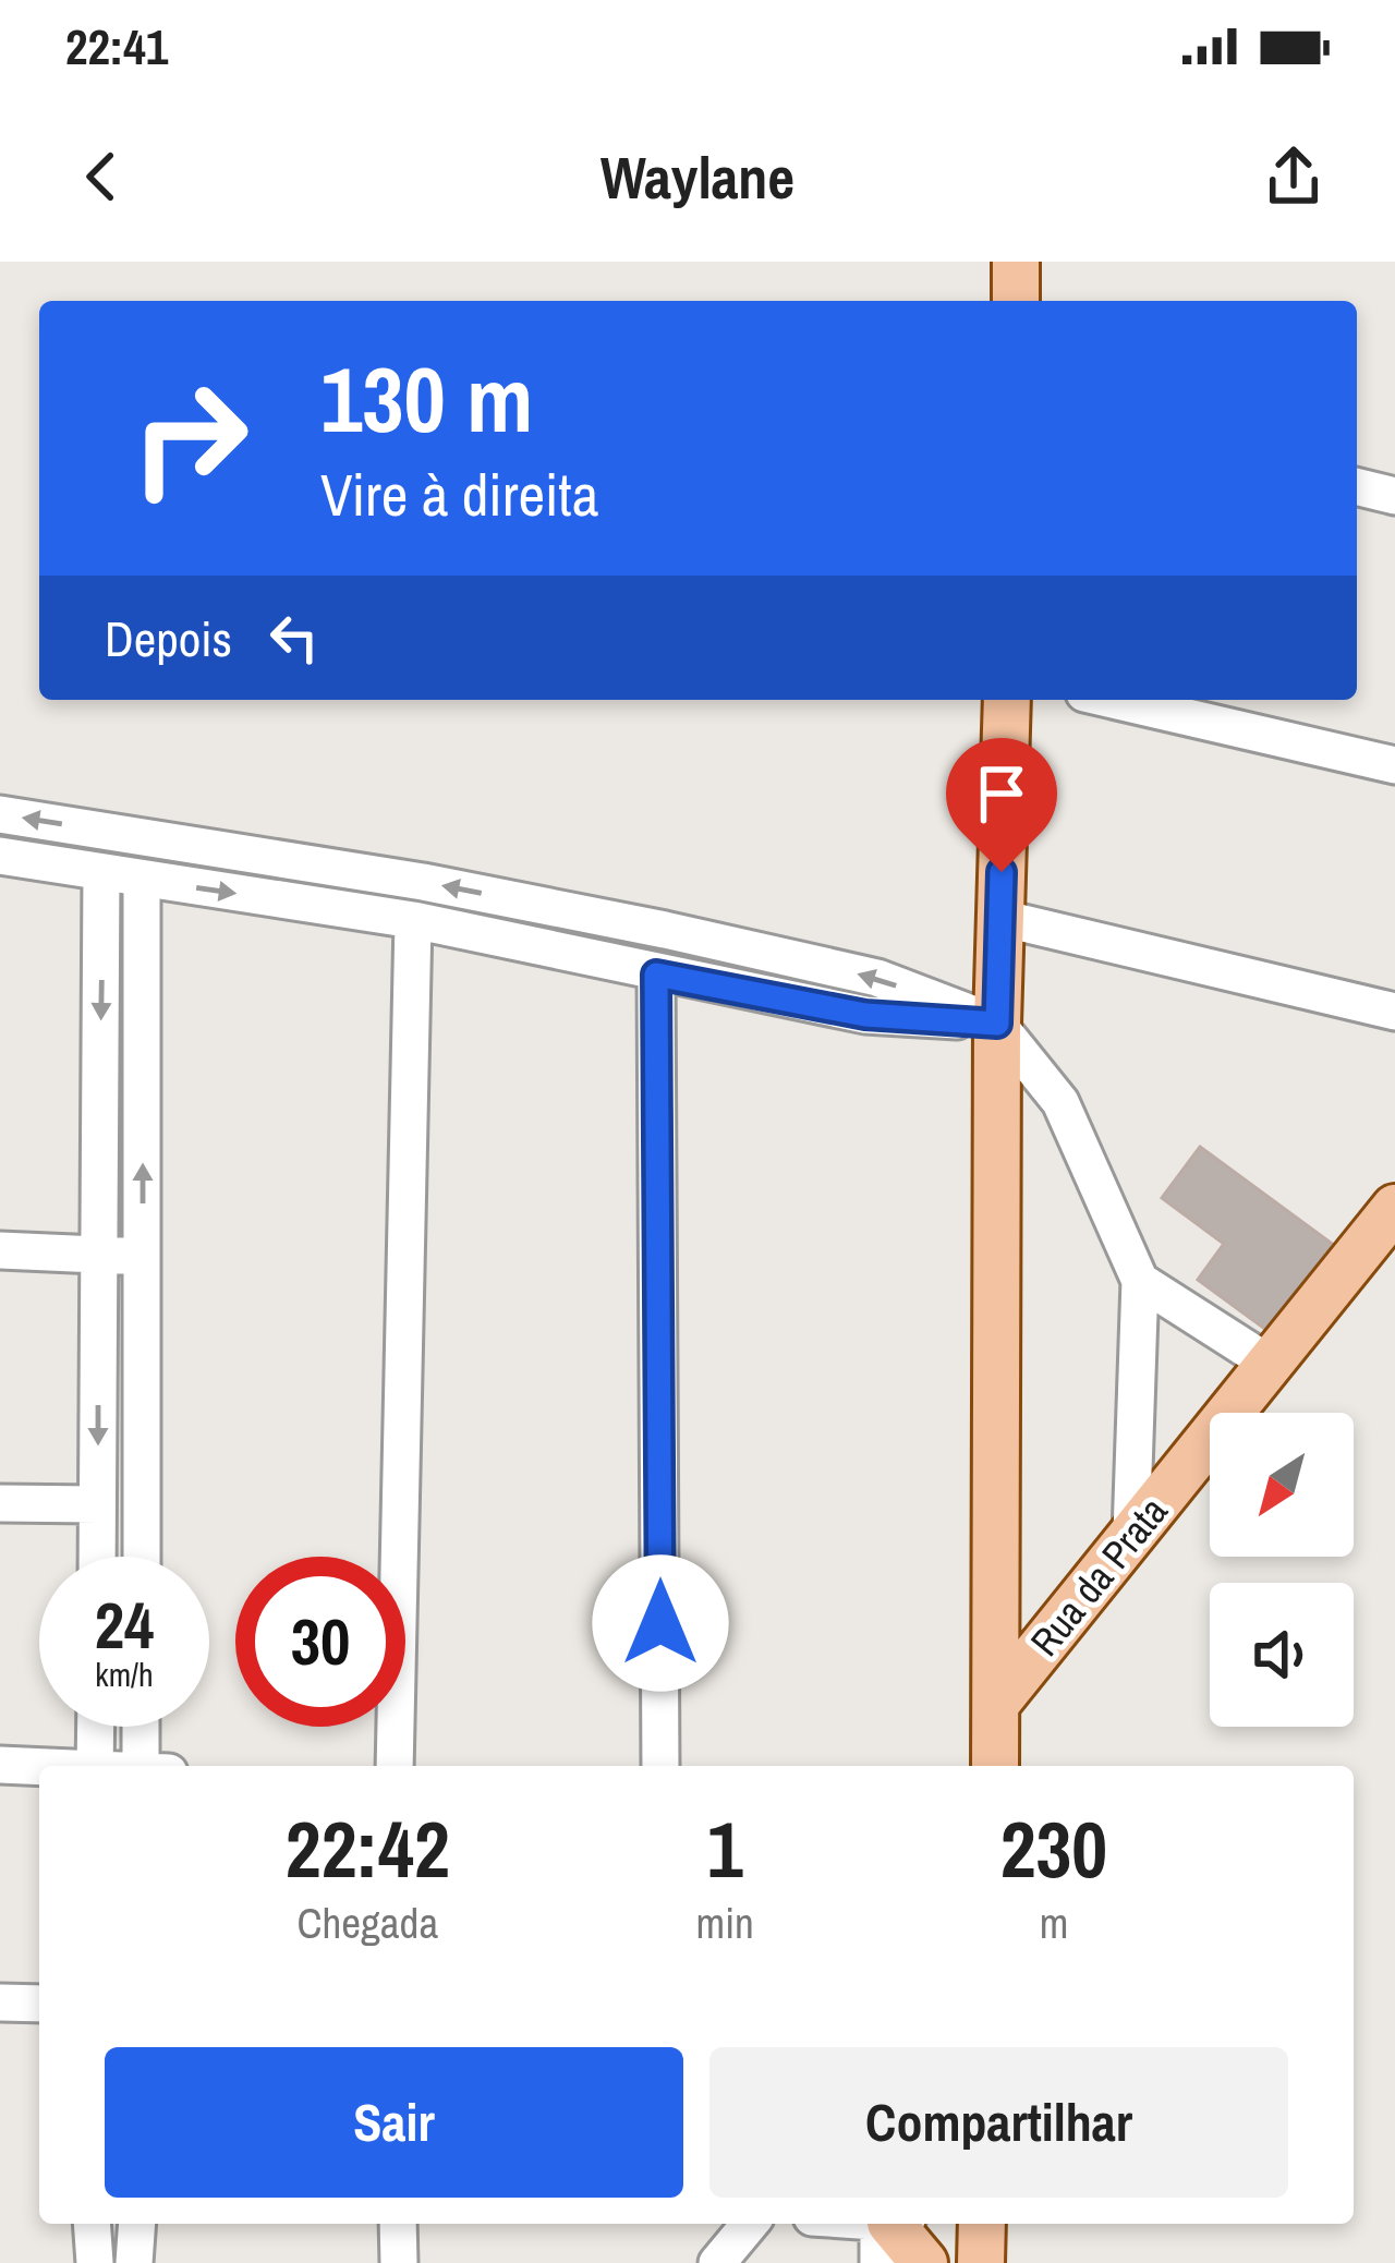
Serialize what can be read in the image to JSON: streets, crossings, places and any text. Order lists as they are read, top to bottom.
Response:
{
  "streets": {
    "main road": ["Rua da Prata"]
  },
  "north": "bottom left",
  "page": {
    "status": "22:41",
    "header": "Waylane",
    "turn": ["130 m", "Vire à direita"],
    "then": "Depois",
    "speed": "24 km/h",
    "limit": "30",
    "eta": [
      "22:42",
      "Chegada",
      "1",
      "min",
      "230",
      "m"
    ],
    "buttons": ["Sair", "Compartilhar"]
  }
}
